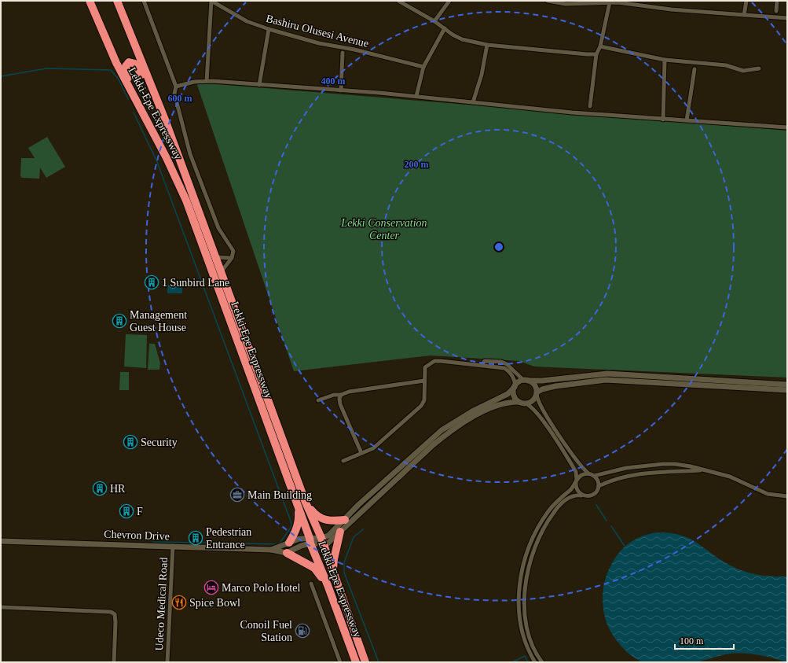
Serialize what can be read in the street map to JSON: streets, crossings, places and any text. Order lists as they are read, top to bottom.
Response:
{
  "streets": {
    "highway": ["Lekki-Epe Expressway"],
    "street": ["Bashiru Olusesi Avenue", "Chevron Drive", "Udeco Medical Road"]
  },
  "crossings": [
    ["Lekki-Epe Expressway", "Chevron Drive"],
    ["Chevron Drive", "Udeco Medical Road"]
  ],
  "parks": ["Lekki Conservation Center"],
  "places": {
    "building": [
      "1 Sunbird Lane",
      "Management Guest House",
      "Security",
      "HR",
      "F",
      "Pedestrian Entrance"
    ],
    "office": ["Main Building"],
    "hotel": ["Marco Polo Hotel"],
    "restaurant": ["Spice Bowl"],
    "fuel station": ["Conoil Fuel Station"]
  },
  "scale_bar": "100 m",
  "rings": ["400 m", "600 m", "200 m"]
}
